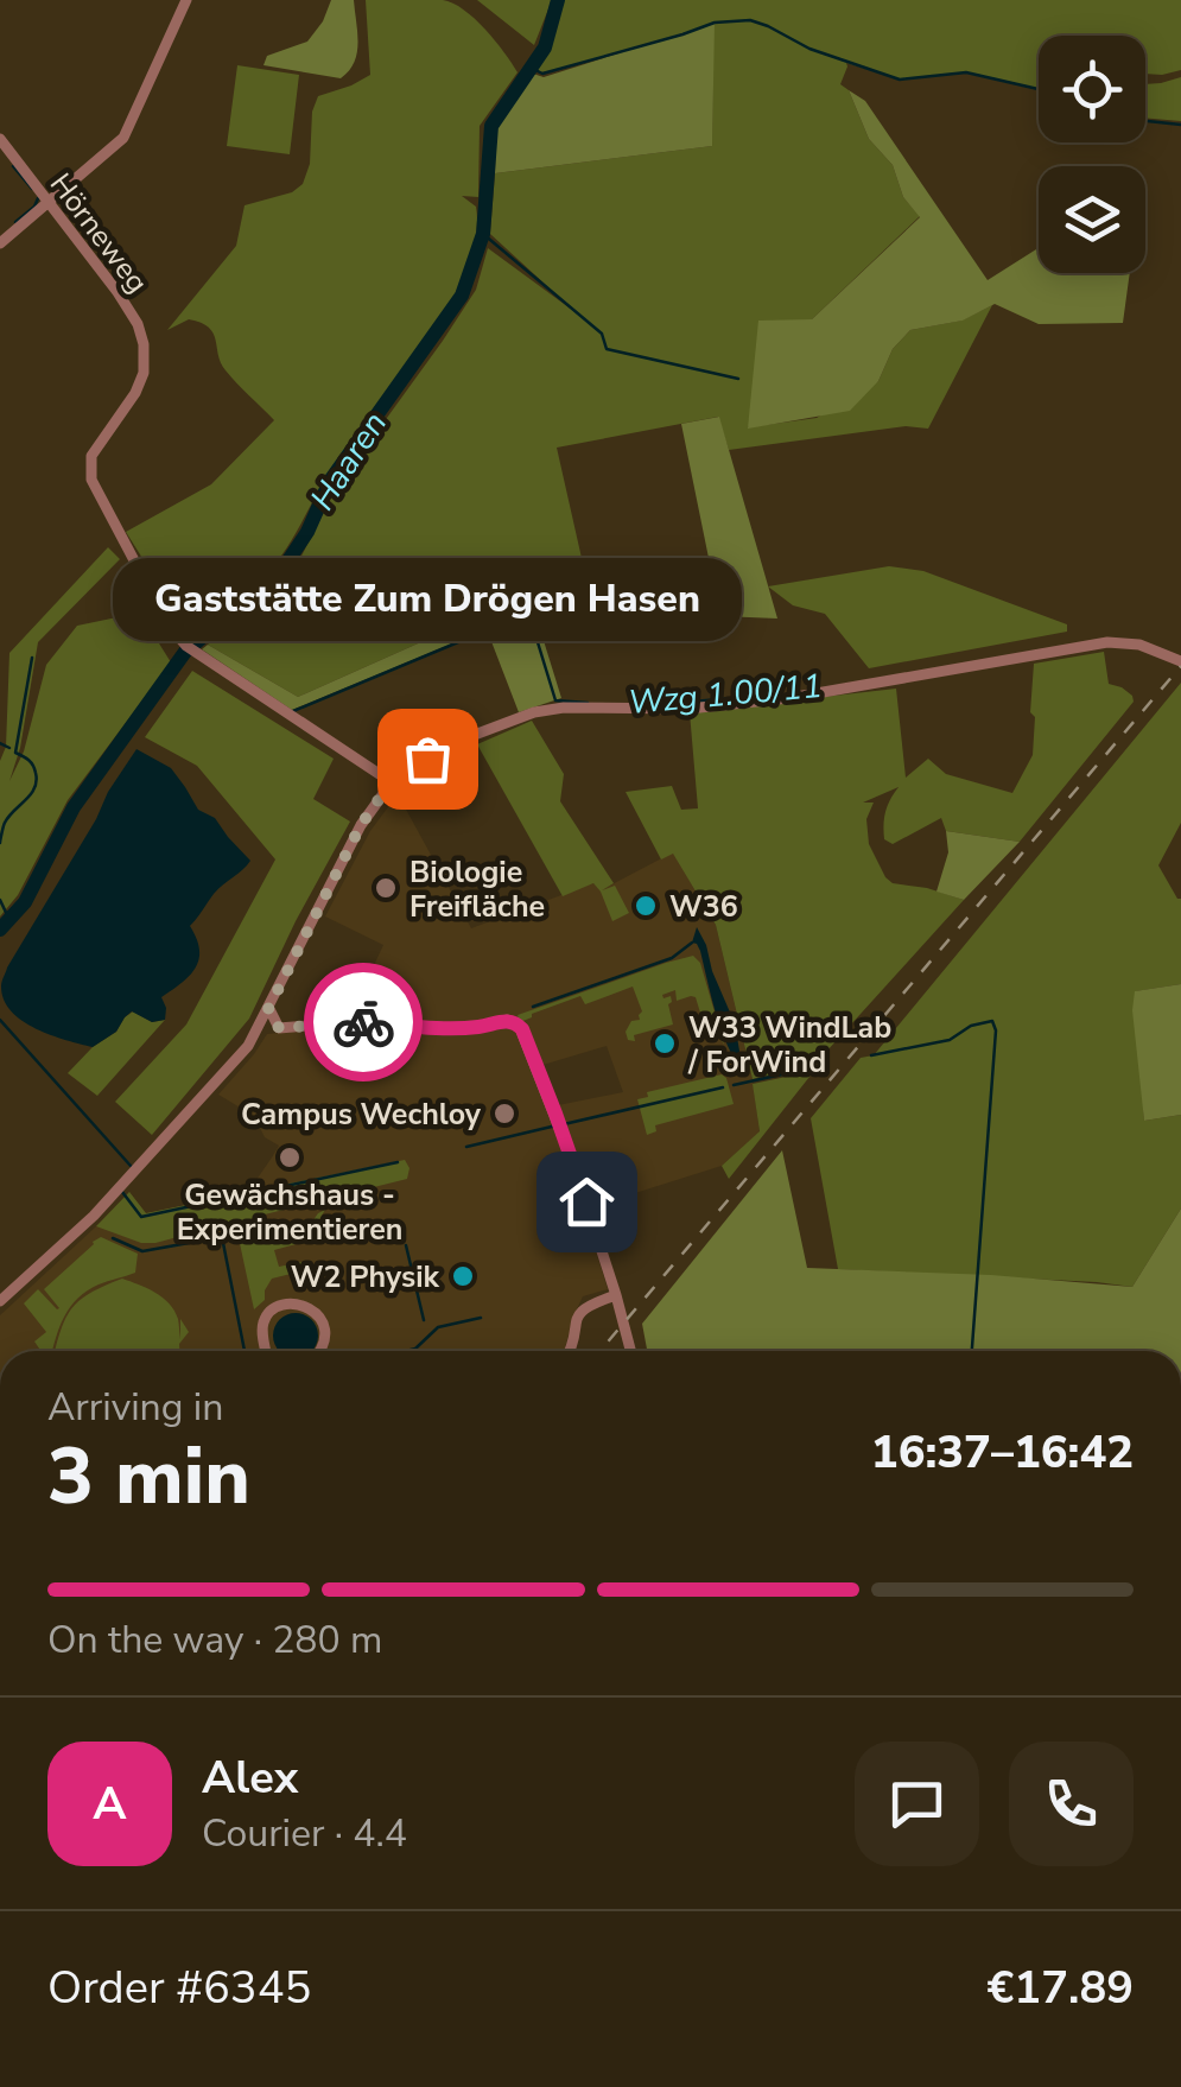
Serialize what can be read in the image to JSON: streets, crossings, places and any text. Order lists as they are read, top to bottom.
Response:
{
  "streets": {
    "street": ["Hörneweg"]
  },
  "water": ["Haaren", "Wzg 1.00/11"],
  "places": [
    "Gaststätte Zum Drögen Hasen",
    "Biologie Freifläche",
    "W36",
    "W33 WindLab / ForWind",
    "Campus Wechloy",
    "Gewächshaus - Experimentieren",
    "W2 Physik"
  ],
  "page": {
    "bubble": "Gaststätte Zum Drögen Hasen",
    "heading": ["3 min", "Arriving in", "16:37–16:42"],
    "panel": [
      "Alex",
      "Courier · 4.4",
      "Order #6345",
      "€17.89"
    ],
    "bar": "On the way · 280 m",
    "round": "A"
  }
}
